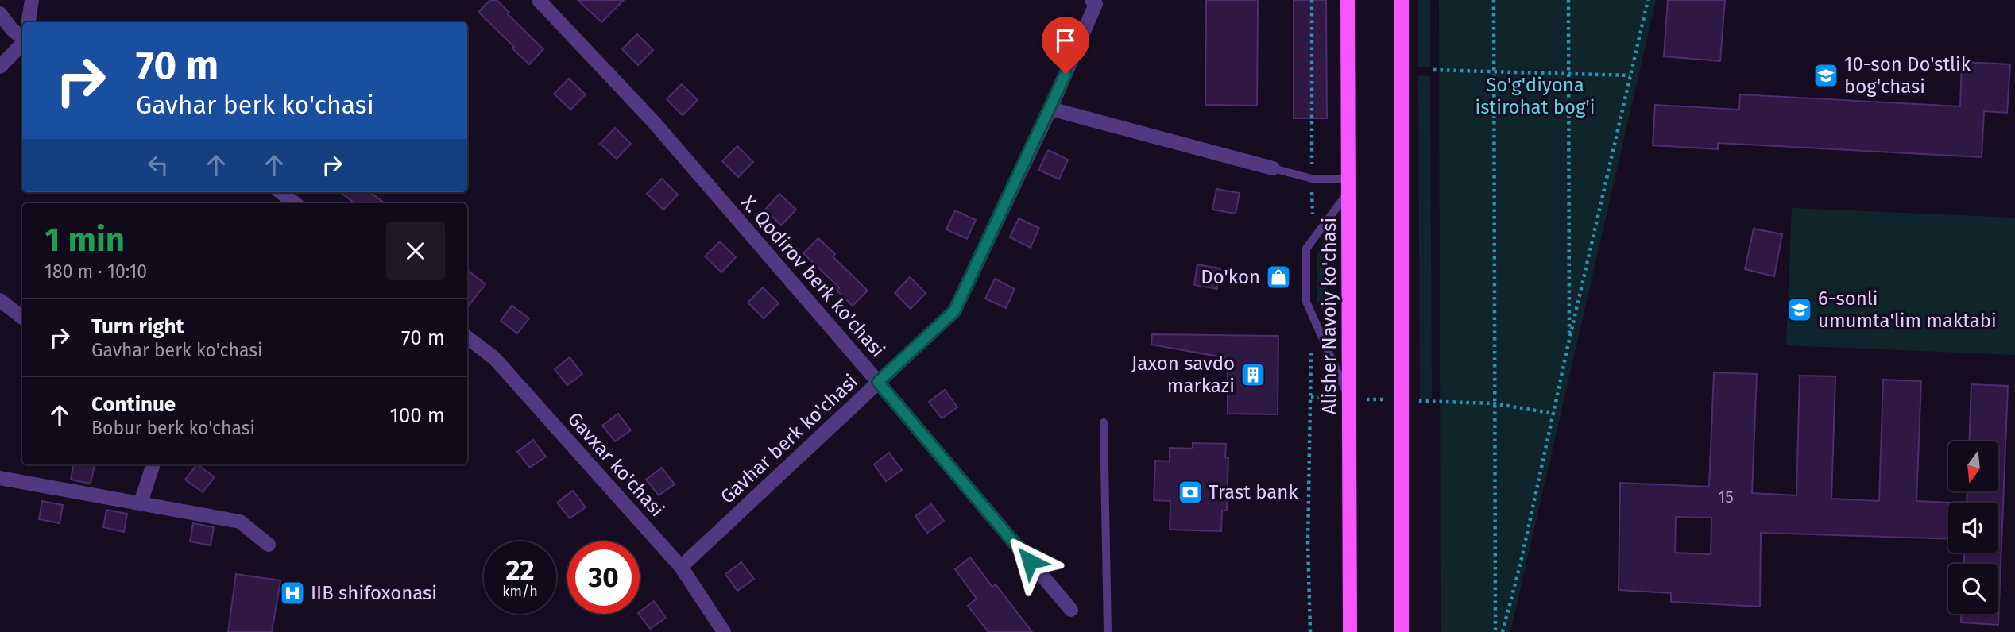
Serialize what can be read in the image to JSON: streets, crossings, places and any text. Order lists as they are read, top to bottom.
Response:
{
  "streets": {
    "main road": ["Alisher Navoiy ko'chasi"],
    "street": ["X. Qodirov berk ko'chasi", "Gavhar berk ko'chasi", "Gavxar ko'chasi"]
  },
  "crossings": [
    ["X. Qodirov berk ko'chasi", "Gavhar berk ko'chasi"],
    ["Gavhar berk ko'chasi", "Gavxar ko'chasi"]
  ],
  "parks": ["So'g'diyona istirohat bog'i"],
  "places": {
    "school or university": ["10-son Do'stlik bog'chasi", "6-sonli umumta'lim maktabi"],
    "shop": ["Do'kon"],
    "building": ["Jaxon savdo markazi"],
    "bank": ["Trast bank"],
    "hospital": ["IIB shifoxonasi"]
  },
  "house_numbers": ["15"],
  "north": "bottom",
  "page": {
    "turn": ["70 m", "Gavhar berk ko'chasi"],
    "heading": ["1 min", "180 m · 10:10"],
    "list": [
      {
        "name": "Turn right",
        "note": "Gavhar berk ko'chasi",
        "value": "70 m"
      },
      {
        "name": "Continue",
        "note": "Bobur berk ko'chasi",
        "value": "100 m"
      }
    ],
    "speed": "22 km/h",
    "limit": "30"
  }
}
